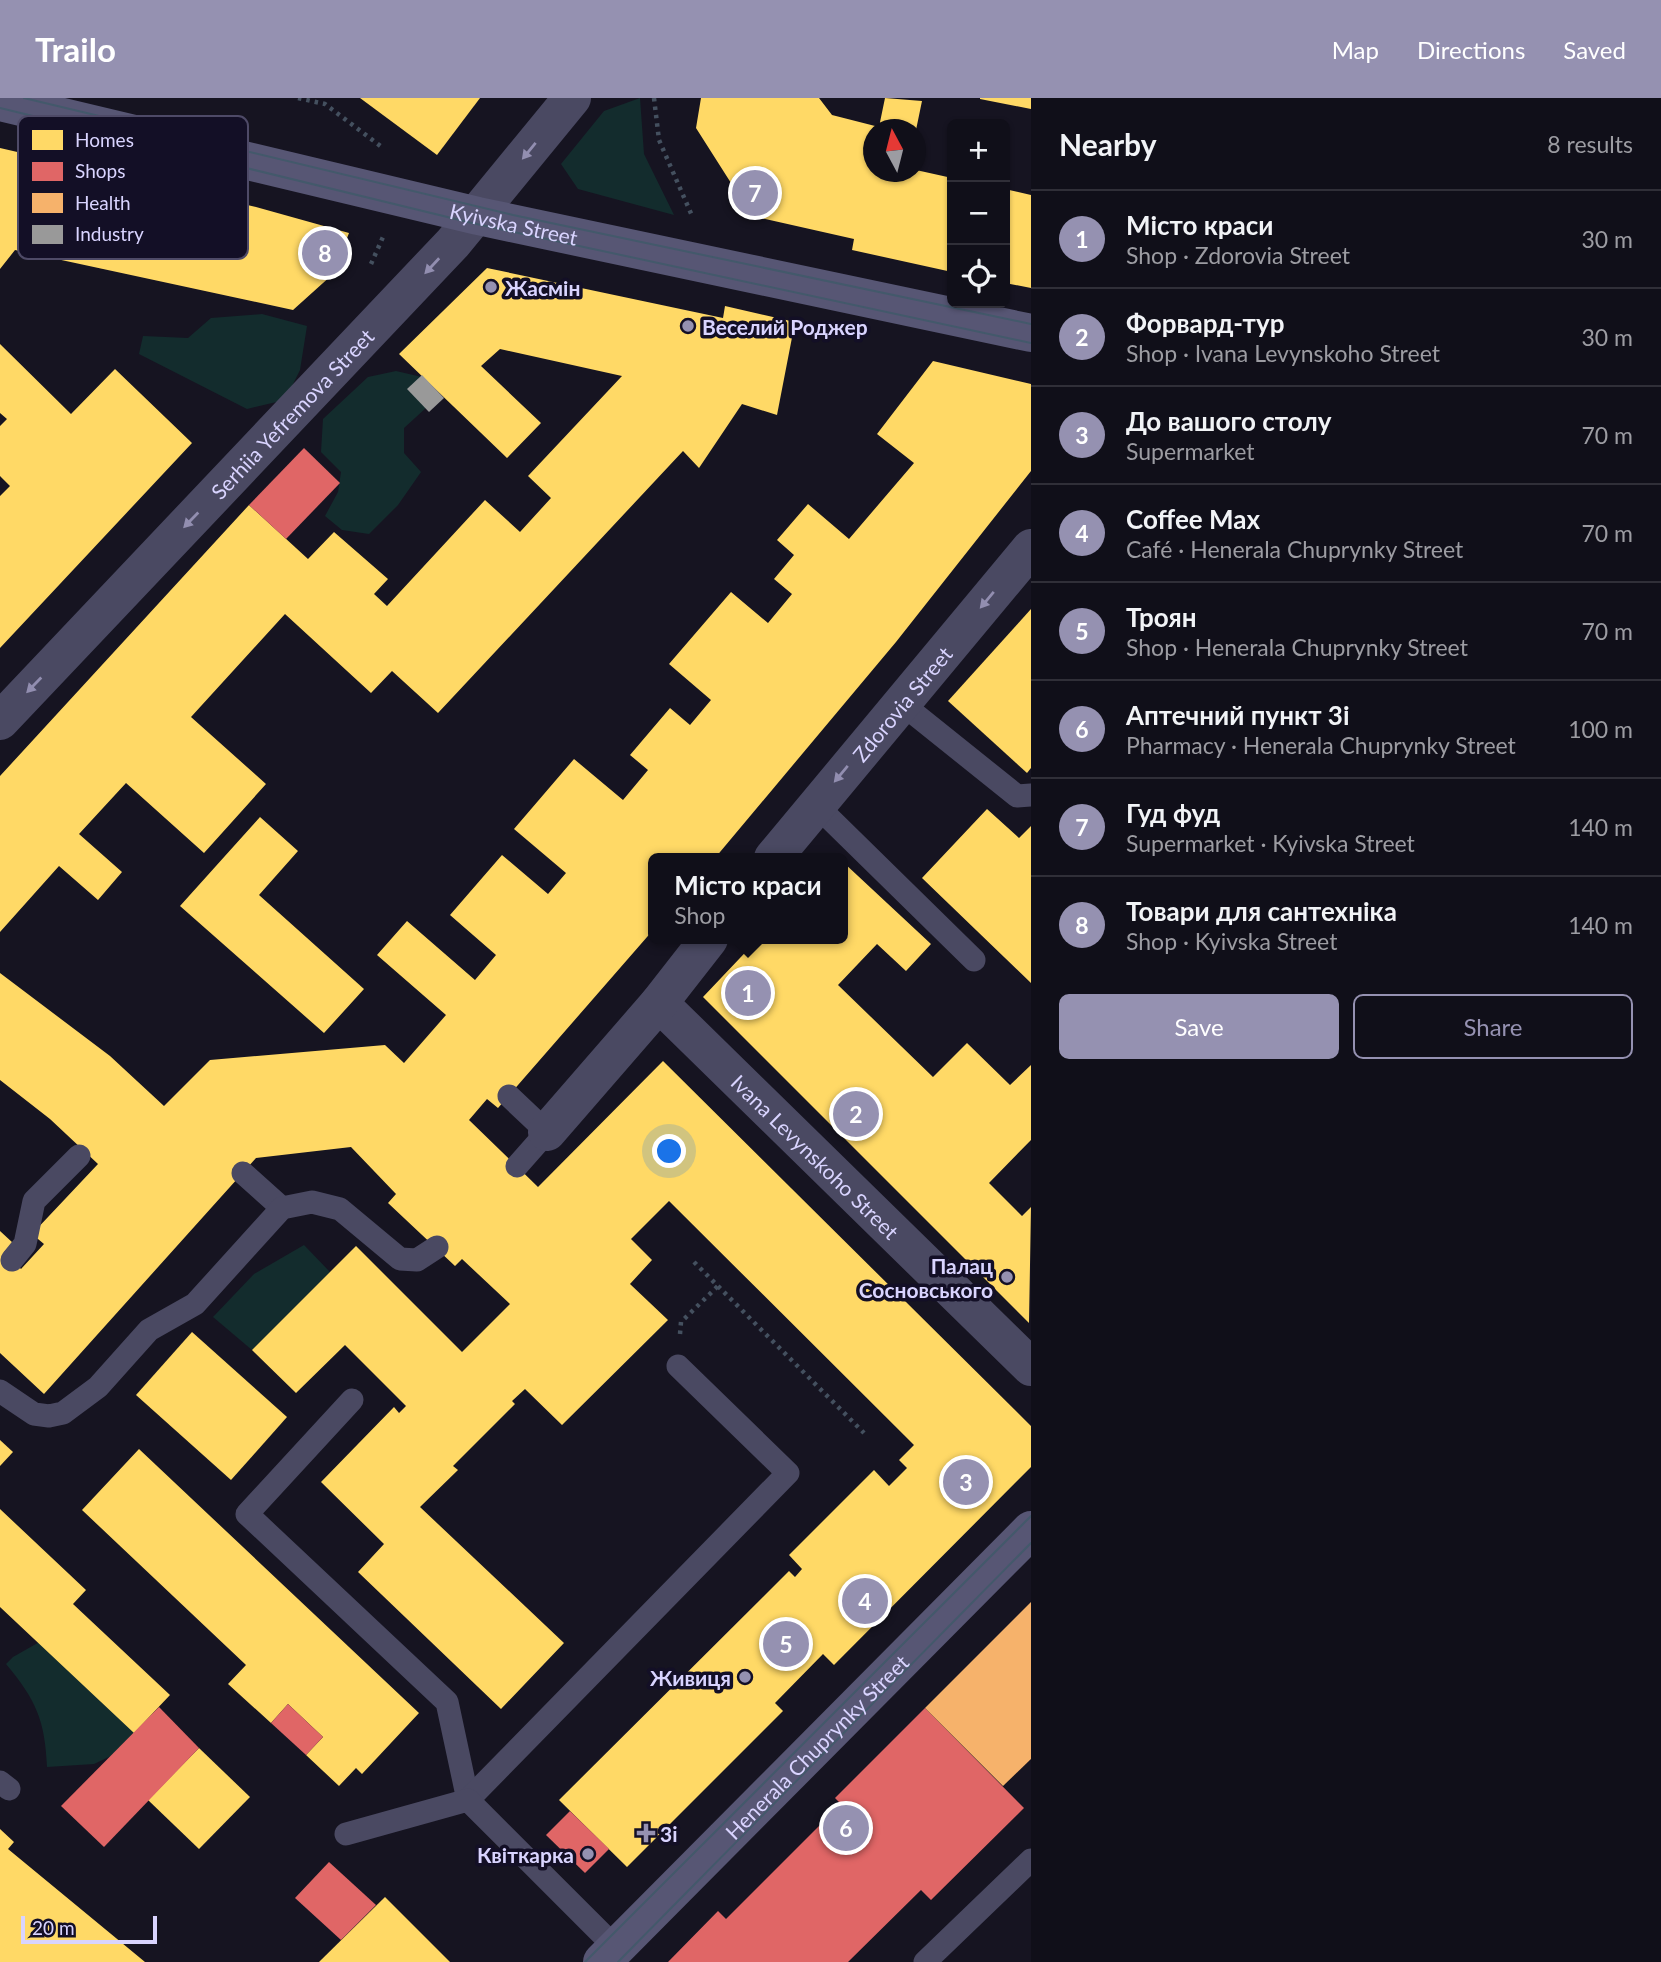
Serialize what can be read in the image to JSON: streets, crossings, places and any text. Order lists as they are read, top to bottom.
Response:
{
  "streets": {
    "main road": ["Kyivska Street", "Henerala Chuprynky Street"],
    "street": ["Serhiia Yefremova Street", "Zdorovia Street", "Ivana Levynskoho Street"]
  },
  "crossings": [
    ["Kyivska Street", "Serhiia Yefremova Street"]
  ],
  "one_way": ["Serhiia Yefremova Street", "Zdorovia Street"],
  "places": {
    "other": [
      "Жасмін",
      "Веселий Роджер",
      "Палац Сосновського",
      "Живиця",
      "Квіткарка"
    ],
    "health": ["3i"]
  },
  "legend": [
    "Homes",
    "Shops",
    "Health",
    "Industry"
  ],
  "scale_bar": "20 m",
  "north": "top",
  "page": {
    "header": "Trailo",
    "nav": ["Map", "Directions", "Saved"],
    "heading": ["Nearby", "8 results"],
    "map_buttons": ["+", "−"],
    "pins": [
      "7",
      "8",
      "1",
      "2",
      "3",
      "4",
      "5",
      "6"
    ],
    "list": [
      {
        "mark": "1",
        "name": "Місто краси",
        "note": "Shop · Zdorovia Street",
        "value": "30 m"
      },
      {
        "mark": "2",
        "name": "Форвард-тур",
        "note": "Shop · Ivana Levynskoho Street",
        "value": "30 m"
      },
      {
        "mark": "3",
        "name": "До вашого столу",
        "note": "Supermarket",
        "value": "70 m"
      },
      {
        "mark": "4",
        "name": "Coffee Max",
        "note": "Café · Henerala Chuprynky Street",
        "value": "70 m"
      },
      {
        "mark": "5",
        "name": "Троян",
        "note": "Shop · Henerala Chuprynky Street",
        "value": "70 m"
      },
      {
        "mark": "6",
        "name": "Аптечний пункт 3і",
        "note": "Pharmacy · Henerala Chuprynky Street",
        "value": "100 m"
      },
      {
        "mark": "7",
        "name": "Гуд фуд",
        "note": "Supermarket · Kyivska Street",
        "value": "140 m"
      },
      {
        "mark": "8",
        "name": "Товари для сантехніка",
        "note": "Shop · Kyivska Street",
        "value": "140 m"
      }
    ],
    "popup": ["Місто краси", "Shop"],
    "buttons": ["Save", "Share"],
    "scale": "20 m"
  }
}
